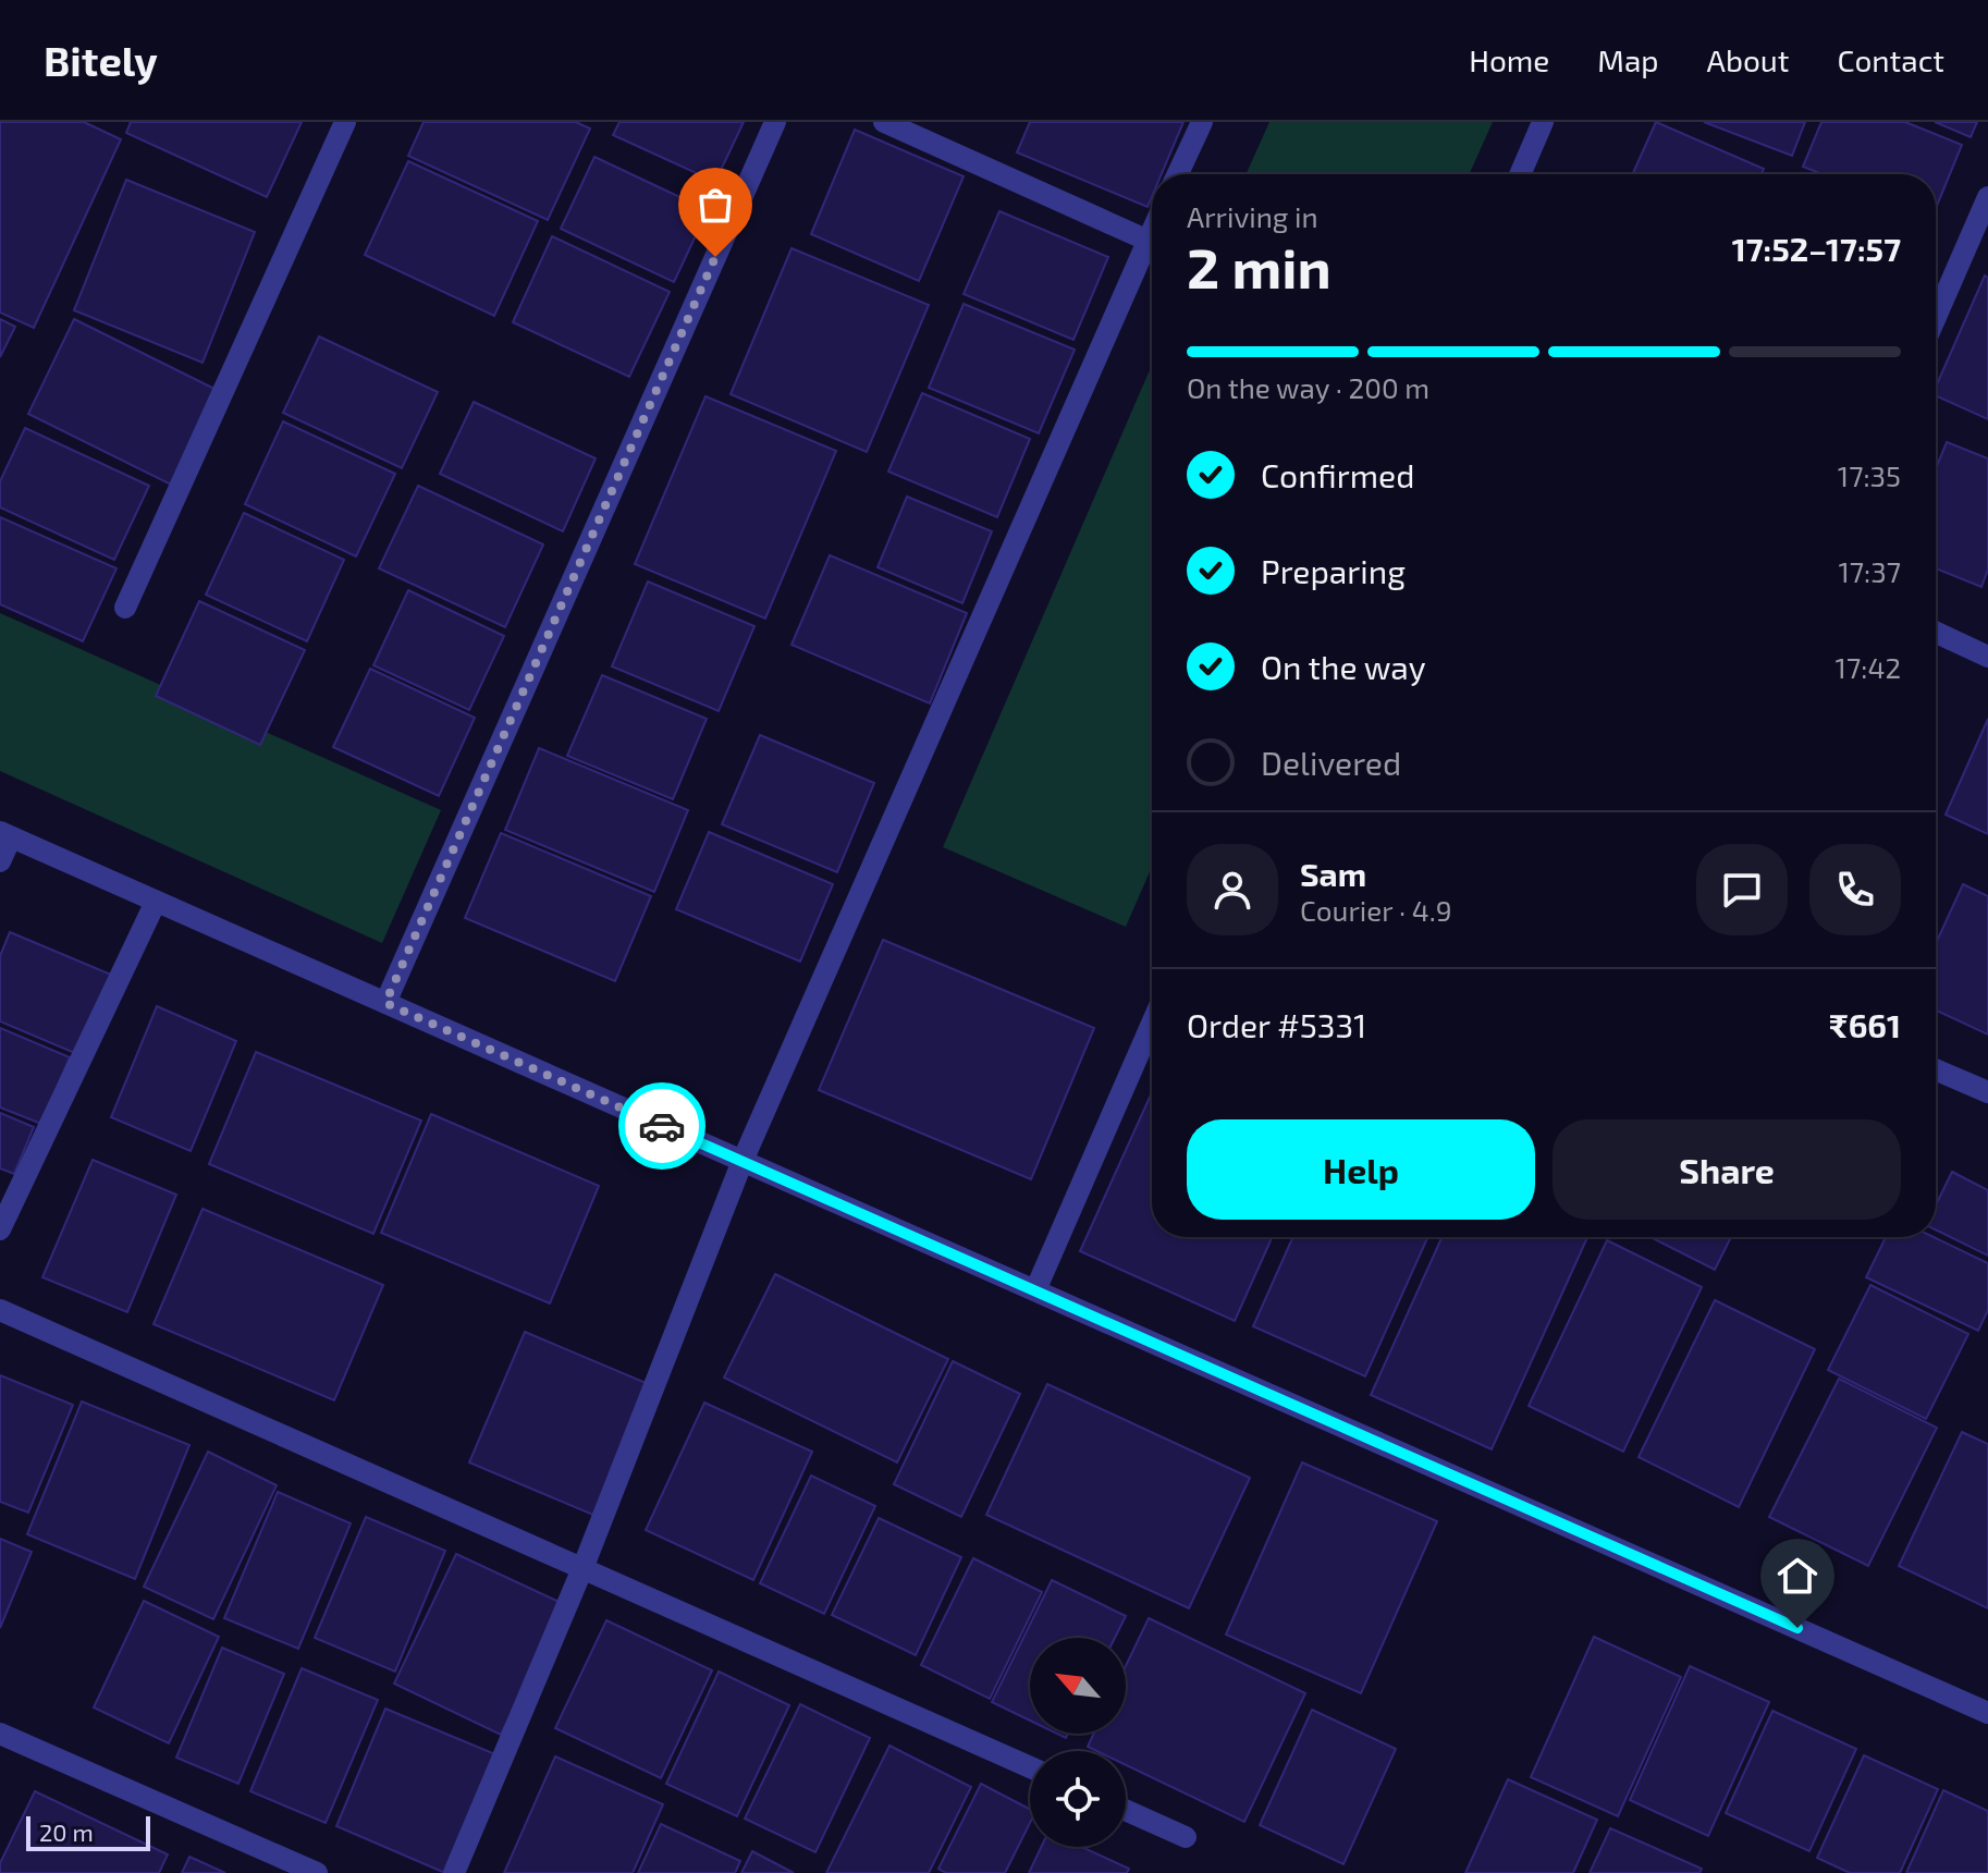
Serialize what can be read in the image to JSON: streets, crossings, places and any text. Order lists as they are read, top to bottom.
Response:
{
  "scale_bar": "20 m",
  "north": "top left",
  "page": {
    "header": "Bitely",
    "nav": [
      "Home",
      "Map",
      "About",
      "Contact"
    ],
    "heading": ["2 min", "Arriving in", "17:52–17:57"],
    "panel": [
      "Sam",
      "Courier · 4.9",
      "Order #5331",
      "₹661"
    ],
    "bar": "On the way · 200 m",
    "list": [
      ["Confirmed", "17:35"],
      ["Preparing", "17:37"],
      ["On the way", "17:42"],
      "Delivered"
    ],
    "buttons": ["Help", "Share"],
    "scale": "20 m"
  }
}
